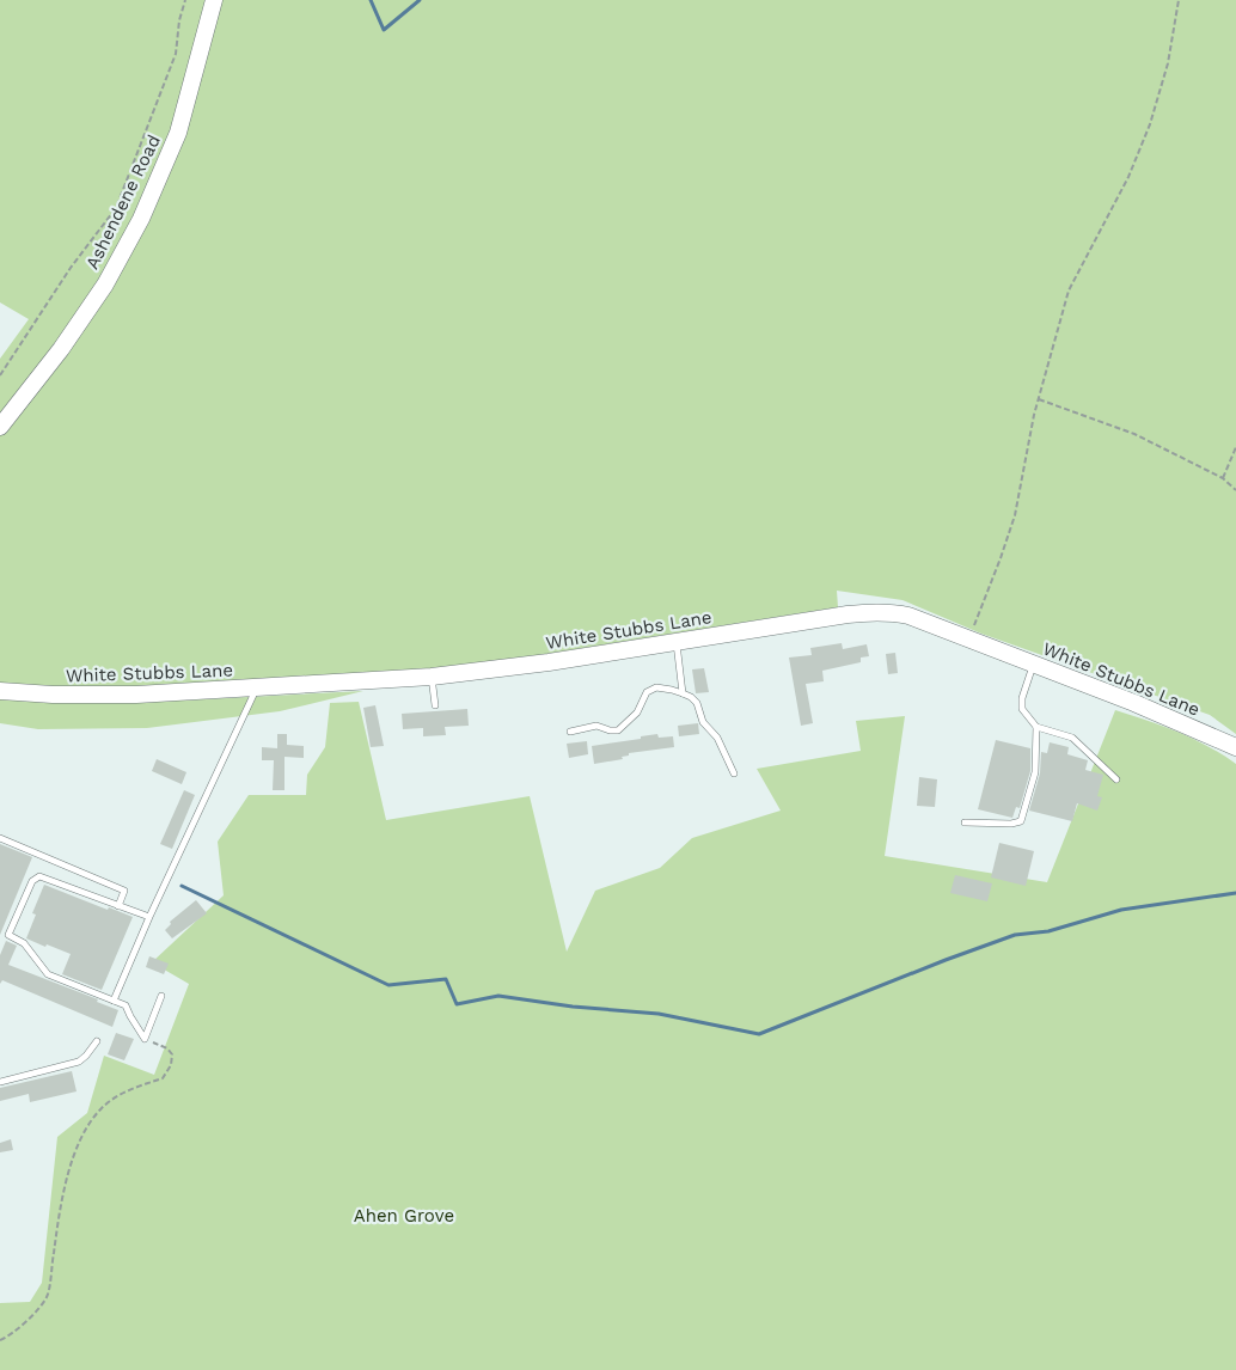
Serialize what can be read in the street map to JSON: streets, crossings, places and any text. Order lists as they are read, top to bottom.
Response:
{
  "streets": {
    "street": ["Ashendene Road", "White Stubbs Lane"]
  },
  "parks": ["Ahen Grove"]
}
